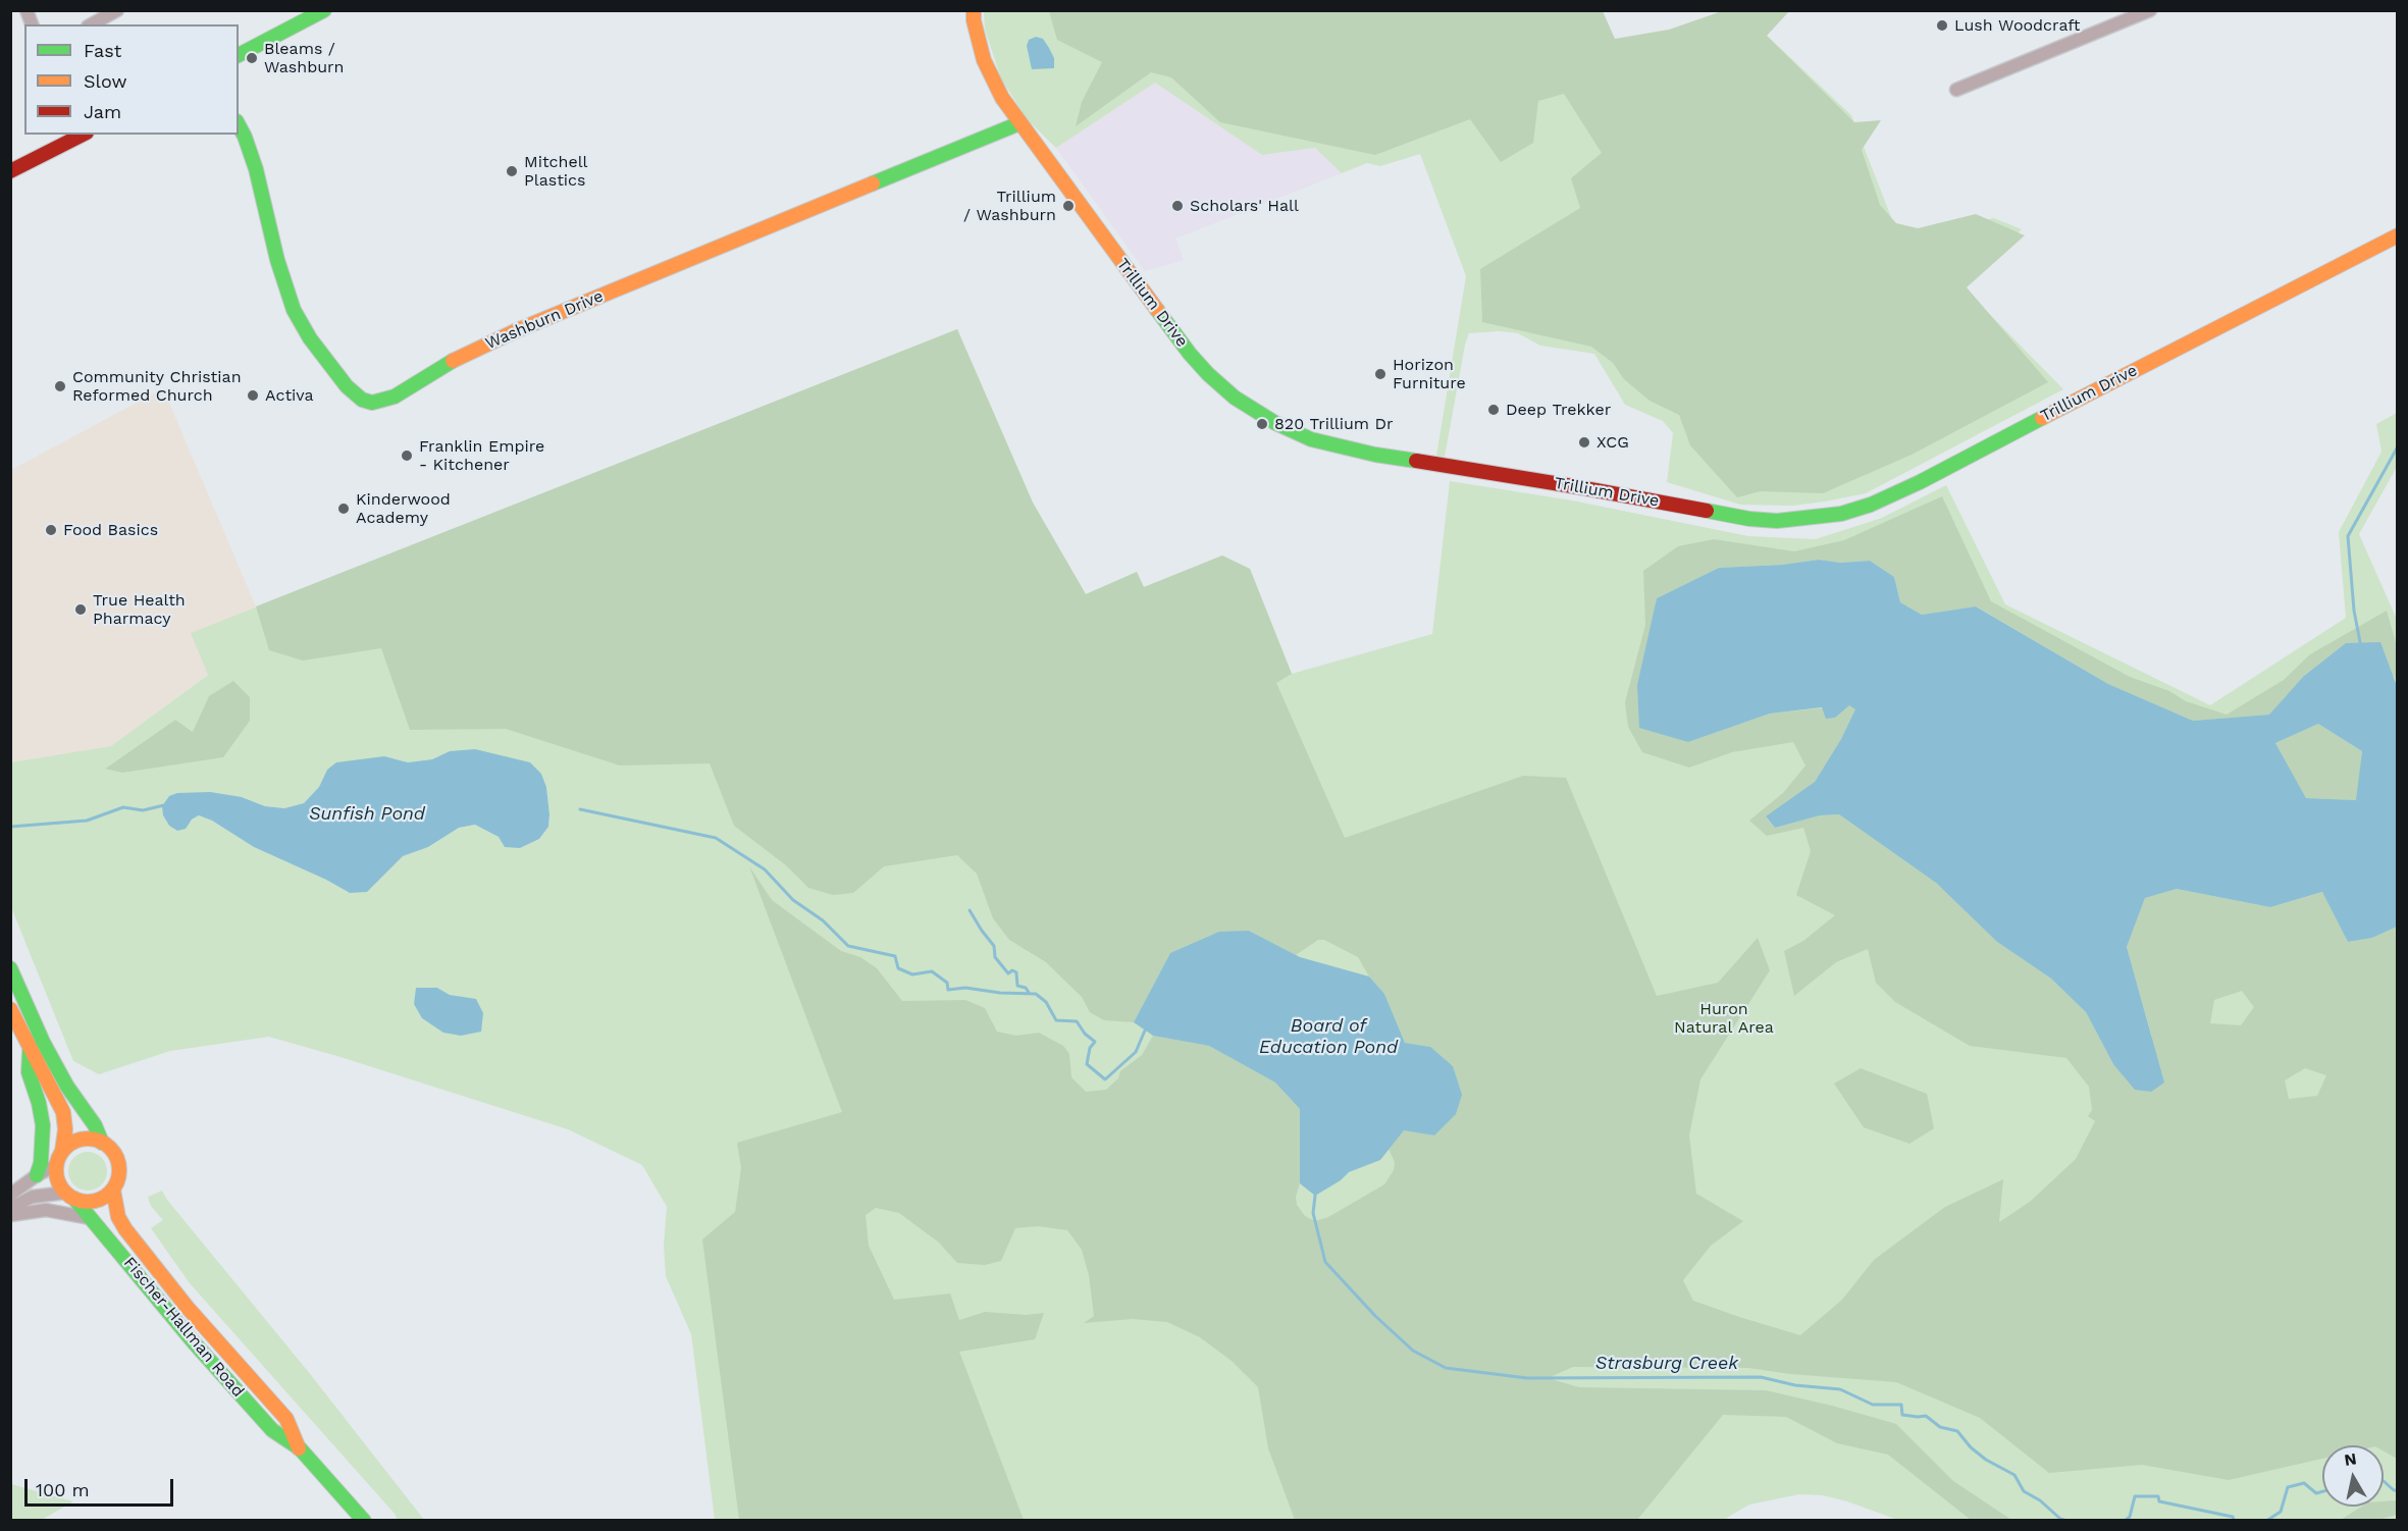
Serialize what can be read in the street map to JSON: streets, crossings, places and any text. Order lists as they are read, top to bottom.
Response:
{
  "streets": {
    "street": ["Trillium Drive", "Washburn Drive", "Fischer-Hallman Road"]
  },
  "crossings": [
    ["Trillium Drive", "Washburn Drive"]
  ],
  "water": ["Sunfish Pond", "Board of Education Pond", "Strasburg Creek"],
  "parks": ["Huron Natural Area"],
  "places": [
    "Lush Woodcraft",
    "Bleams / Washburn",
    "Mitchell Plastics",
    "Trillium / Washburn",
    "Scholars' Hall",
    "Horizon Furniture",
    "Community Christian Reformed Church",
    "Activa",
    "Deep Trekker",
    "820 Trillium Dr",
    "XCG",
    "Franklin Empire - Kitchener",
    "Kinderwood Academy",
    "Food Basics",
    "True Health Pharmacy"
  ],
  "legend": ["Fast", "Slow", "Jam"],
  "scale_bar": "100 m",
  "north": "top"
}
